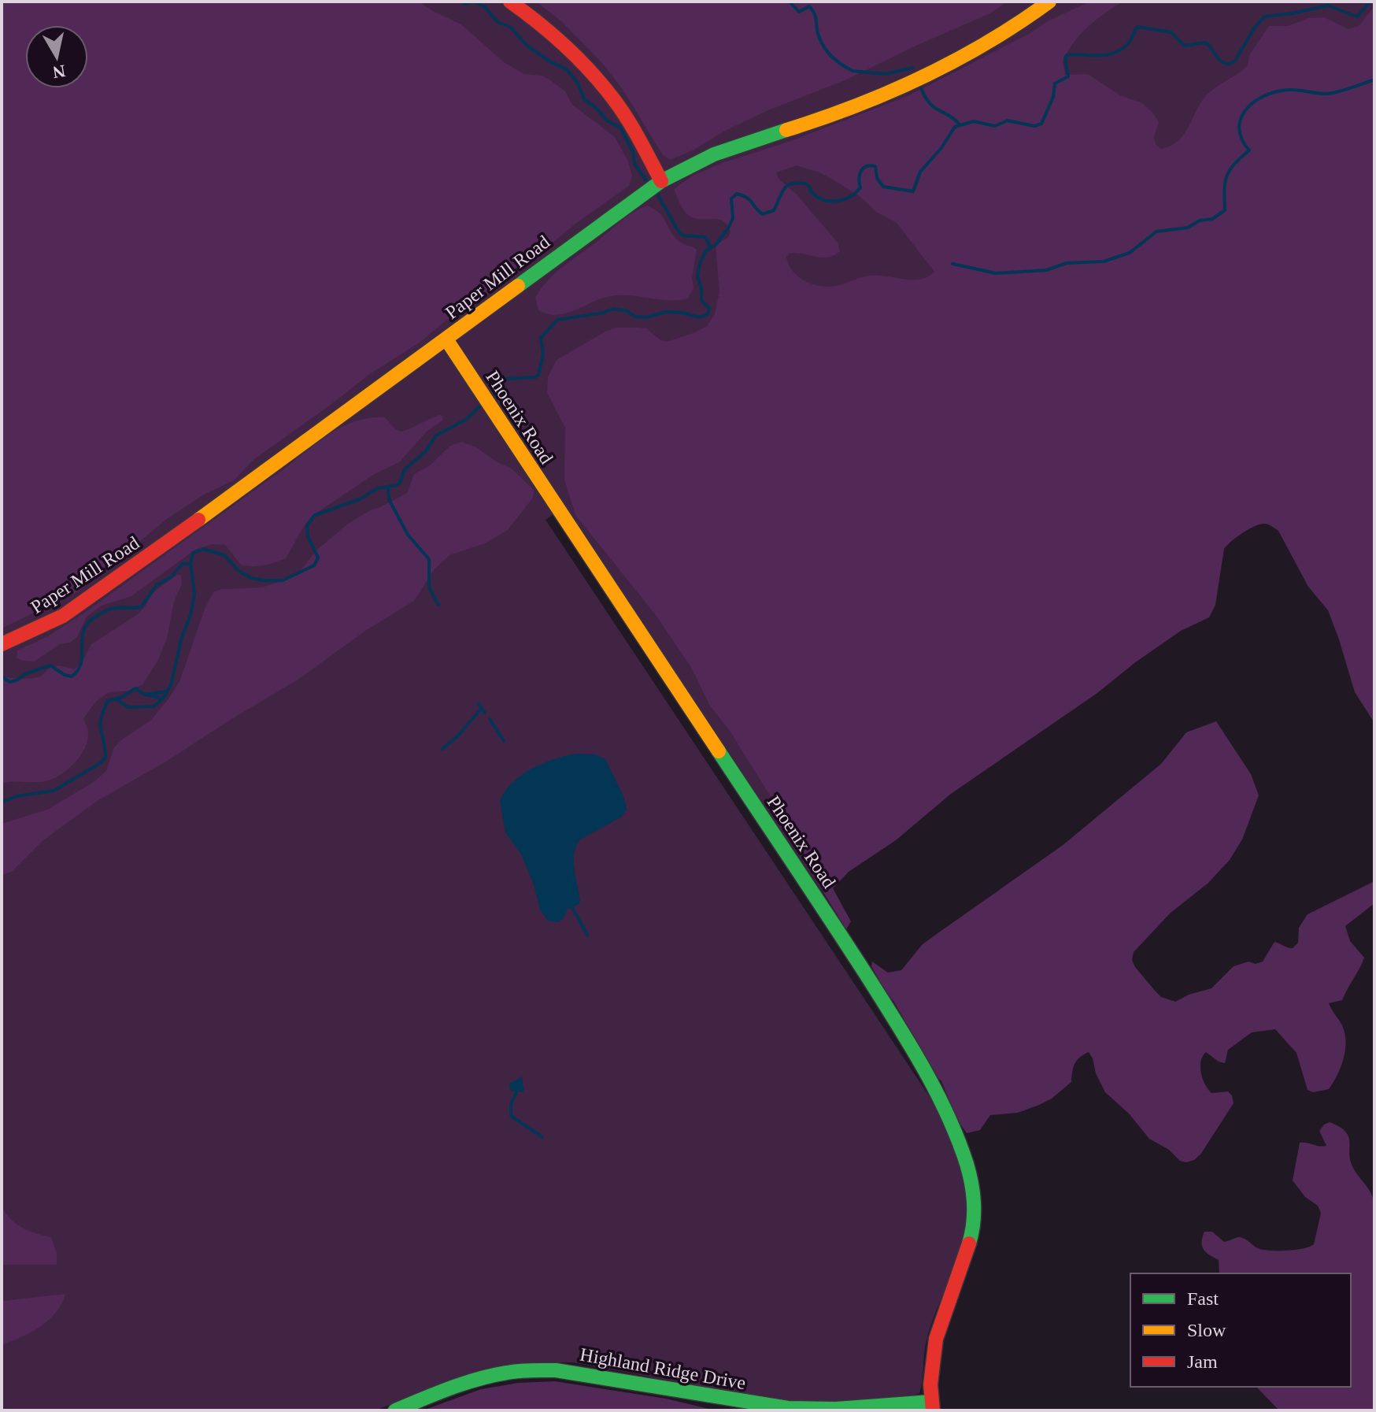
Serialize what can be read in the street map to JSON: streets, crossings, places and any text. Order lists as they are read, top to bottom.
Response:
{
  "streets": {
    "street": ["Paper Mill Road", "Phoenix Road", "Highland Ridge Drive"]
  },
  "crossings": [
    ["Paper Mill Road", "Phoenix Road"],
    ["Phoenix Road", "Highland Ridge Drive"]
  ],
  "legend": ["Fast", "Slow", "Jam"],
  "north": "bottom"
}
